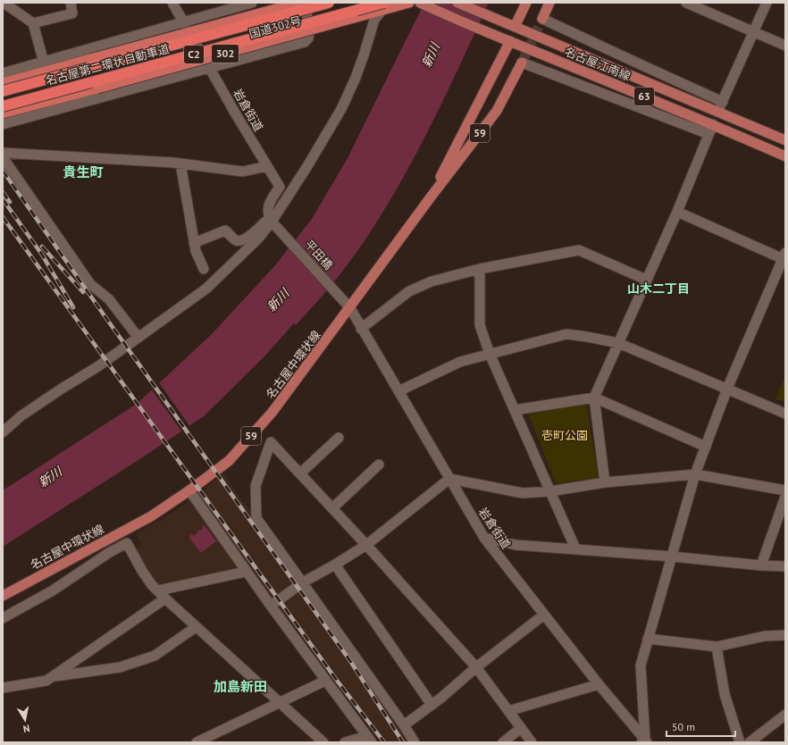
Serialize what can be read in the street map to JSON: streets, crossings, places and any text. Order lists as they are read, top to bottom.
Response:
{
  "streets": {
    "highway": [
      "国道302号",
      "302",
      "C2",
      "名古屋第二環状自動車道"
    ],
    "main road": [
      "名古屋江南線",
      "63",
      "59",
      "名古屋中環状線"
    ],
    "street": ["岩倉街道", "平田橋"]
  },
  "crossings": [
    ["国道302号", "名古屋第二環状自動車道"],
    ["岩倉街道", "平田橋"],
    ["岩倉街道", "名古屋中環状線"],
    ["平田橋", "名古屋中環状線"]
  ],
  "districts": ["貴生町", "山木二丁目", "加島新田"],
  "water": ["新川"],
  "parks": ["壱町公園"],
  "scale_bar": "50 m",
  "north": "bottom"
}
